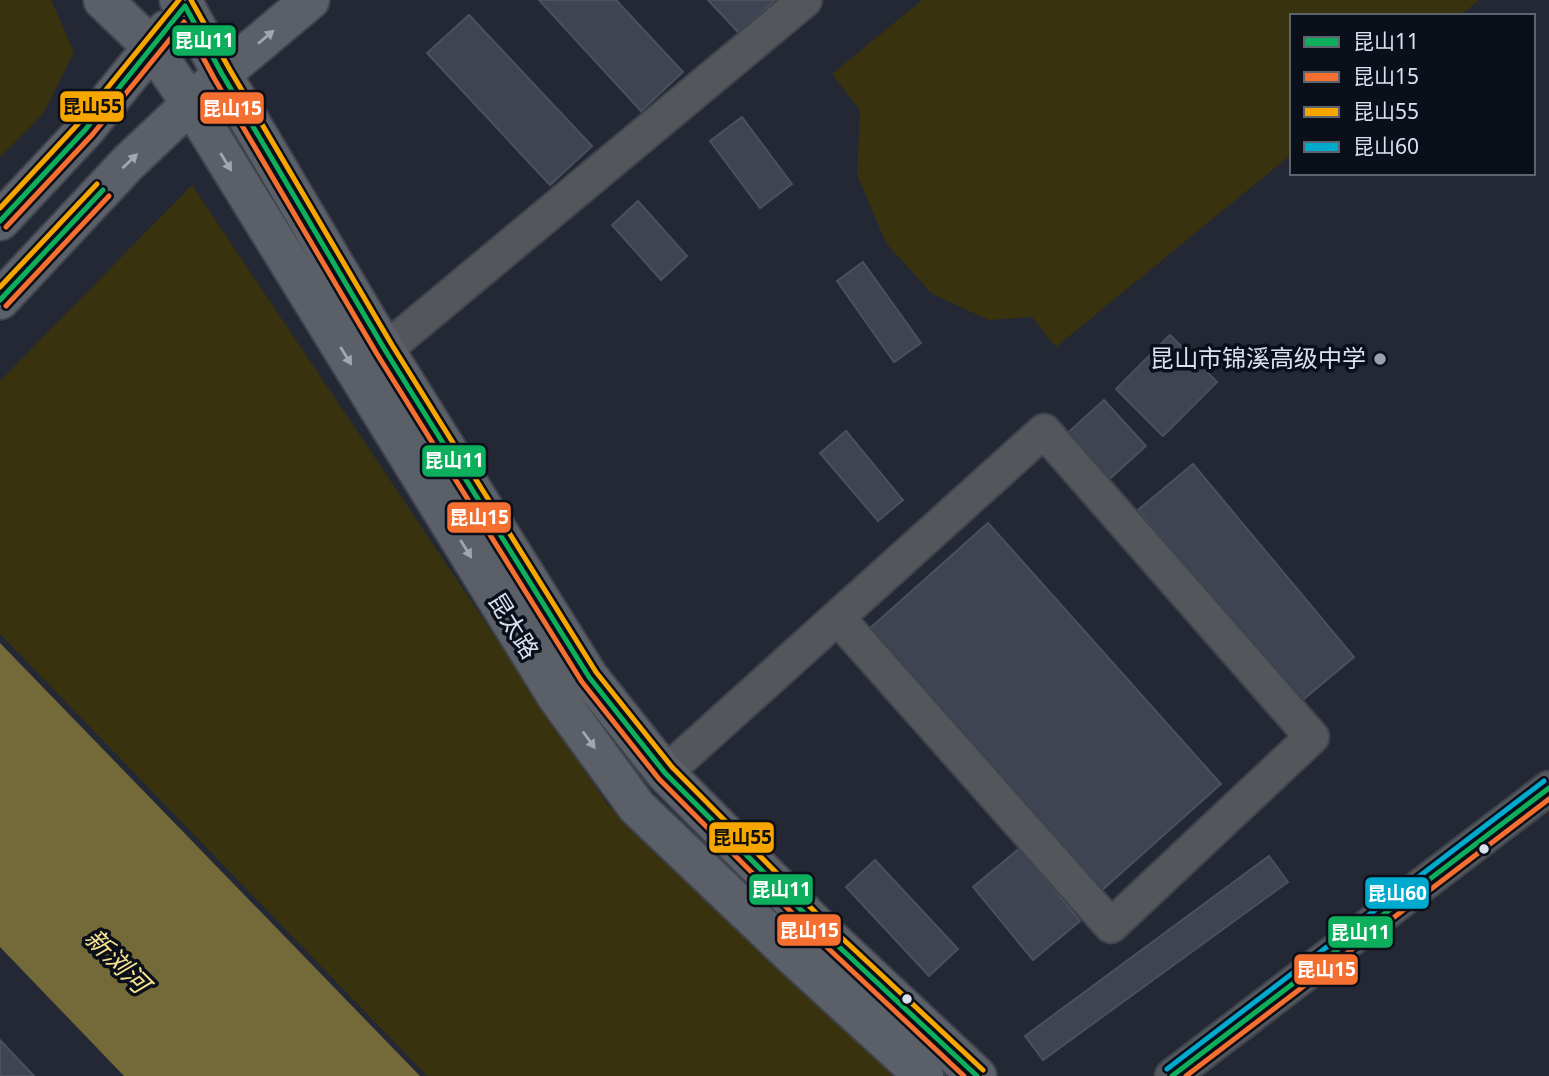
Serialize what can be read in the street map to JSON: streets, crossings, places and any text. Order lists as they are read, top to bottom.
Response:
{
  "streets": {
    "main road": ["昆太路"]
  },
  "water": ["新浏河"],
  "places": ["昆山市锦溪高级中学"],
  "lines": [
    "transit line 昆山55",
    "transit line 昆山11",
    "transit line 昆山15",
    "transit line 昆山60"
  ],
  "legend": [
    "昆山11",
    "昆山15",
    "昆山55",
    "昆山60"
  ]
}
